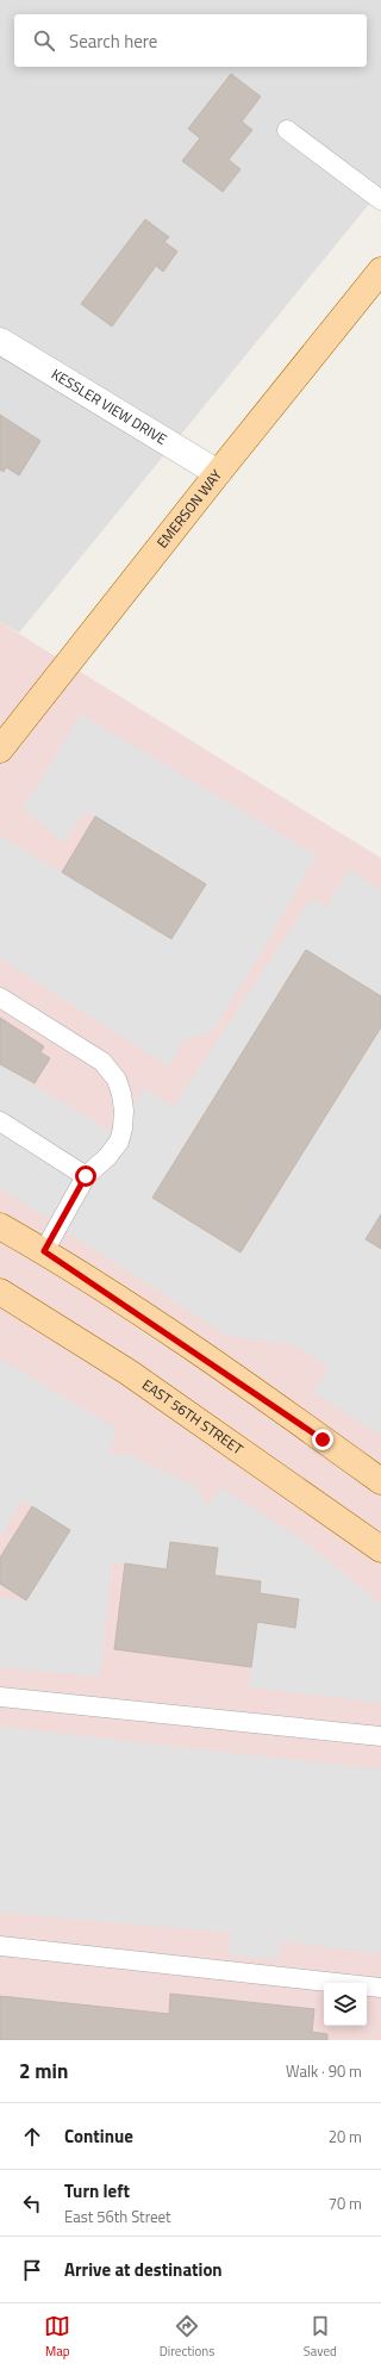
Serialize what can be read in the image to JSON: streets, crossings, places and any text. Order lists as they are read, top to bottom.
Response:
{
  "streets": {
    "main road": ["EMERSON WAY", "EAST 56TH STREET"],
    "street": ["KESSLER VIEW DRIVE"]
  },
  "crossings": [
    ["KESSLER VIEW DRIVE", "EMERSON WAY"]
  ],
  "page": {
    "search": "Search here",
    "heading": ["2 min", "Walk · 90 m"],
    "list": [
      ["Continue", "20 m"],
      ["Turn left", "East 56th Street", "70 m"],
      "Arrive at destination"
    ],
    "nav": ["Map", "Directions", "Saved"]
  }
}
